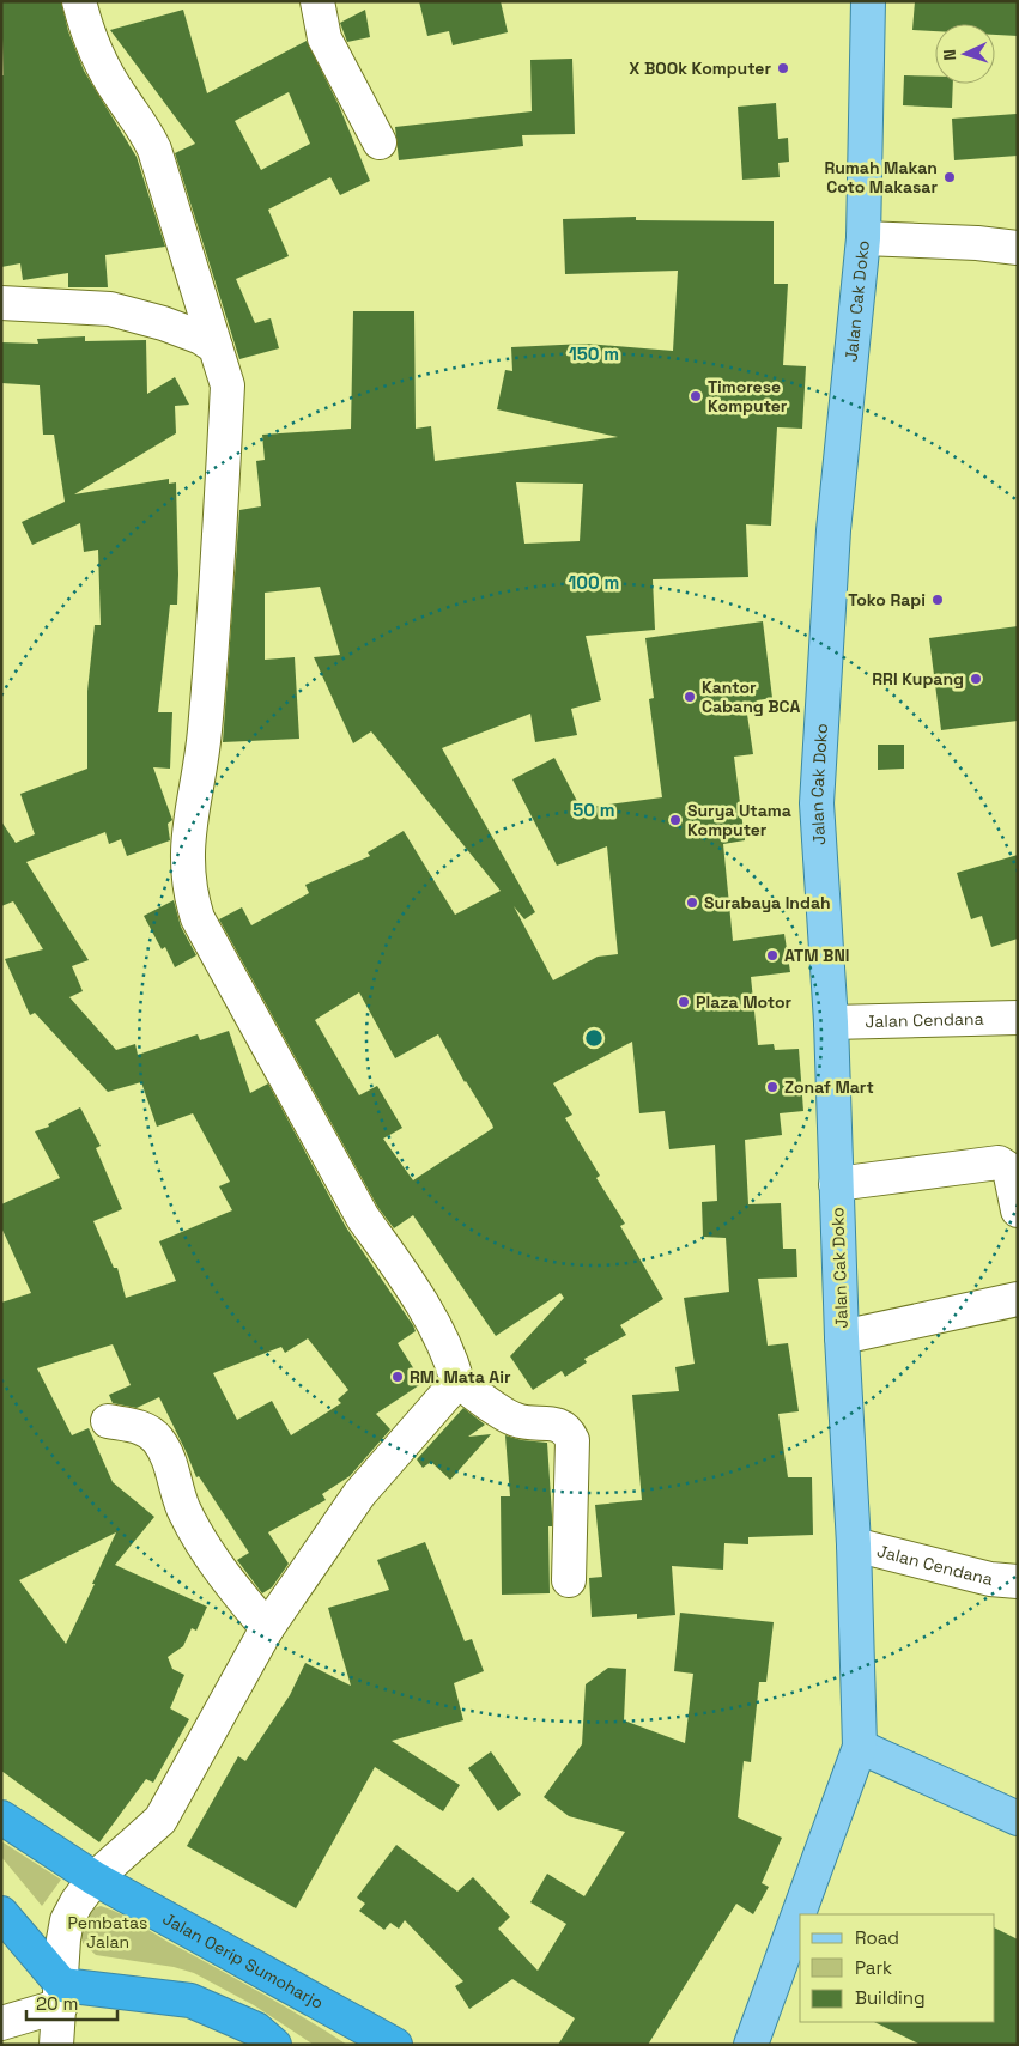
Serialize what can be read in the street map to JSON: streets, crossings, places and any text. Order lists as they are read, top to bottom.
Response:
{
  "streets": {
    "highway": ["Jalan Oerip Sumoharjo"],
    "main road": ["Jalan Cak Doko"],
    "street": ["Jalan Cendana"]
  },
  "crossings": [
    ["Jalan Cak Doko", "Jalan Cendana"]
  ],
  "parks": ["Pembatas Jalan"],
  "places": [
    "X BOOk Komputer",
    "Rumah Makan Coto Makasar",
    "Timorese Komputer",
    "Toko Rapi",
    "RRI Kupang",
    "Kantor Cabang BCA",
    "Surya Utama Komputer",
    "Surabaya Indah",
    "ATM BNI",
    "Plaza Motor",
    "Zonaf Mart",
    "RM. Mata Air"
  ],
  "legend": ["Road", "Park", "Building"],
  "scale_bar": "20 m",
  "north": "left",
  "rings": ["150 m", "100 m", "50 m"]
}
